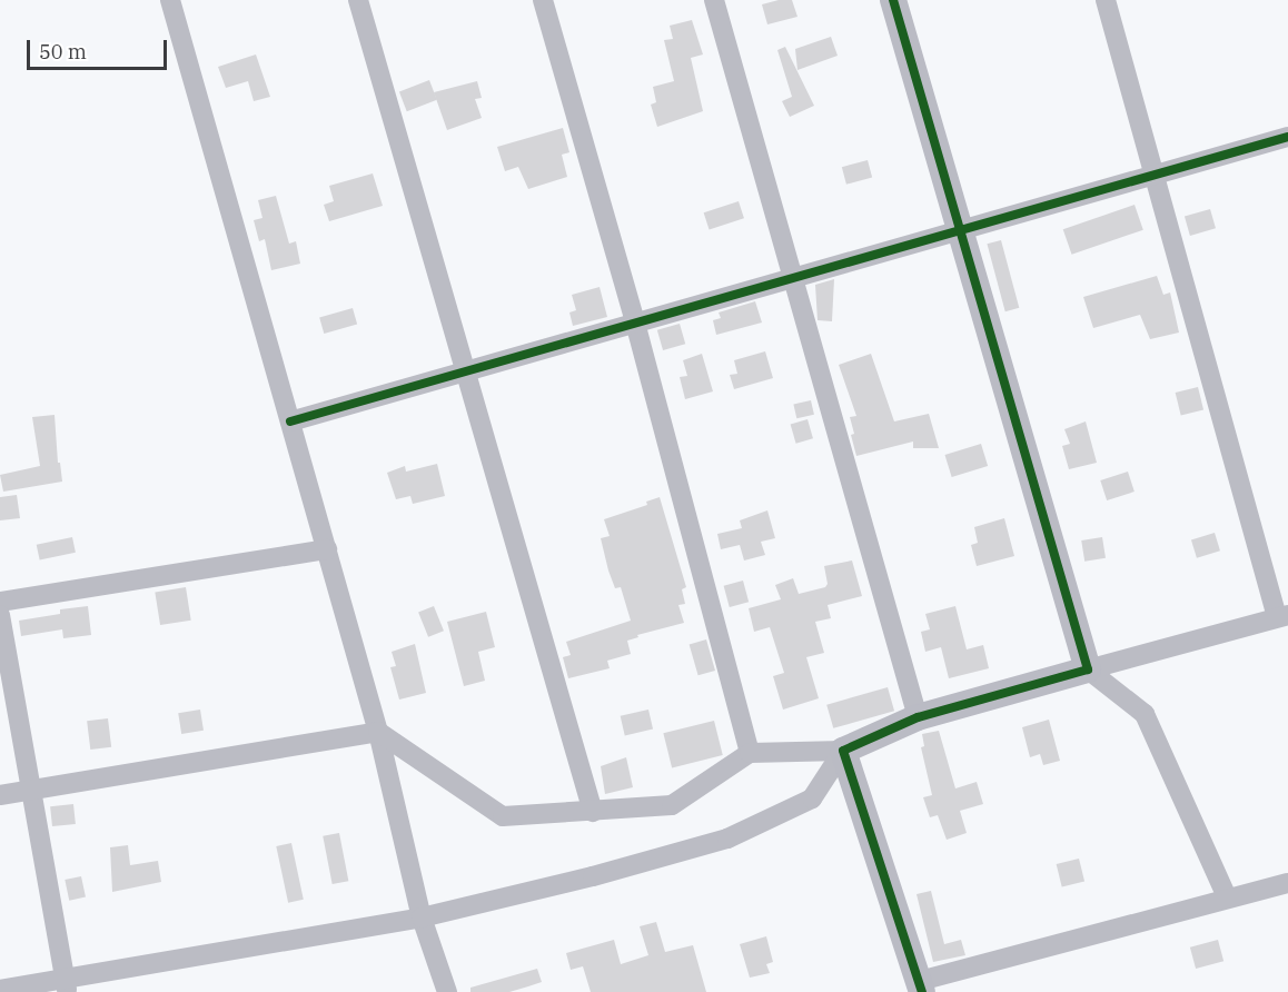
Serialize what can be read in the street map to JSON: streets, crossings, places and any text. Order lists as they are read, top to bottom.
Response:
{
  "scale_bar": "50 m"
}
